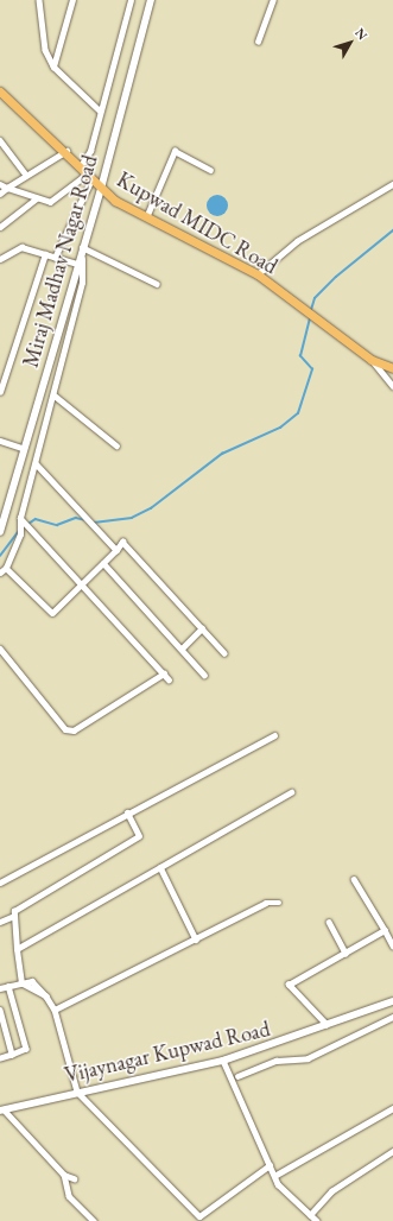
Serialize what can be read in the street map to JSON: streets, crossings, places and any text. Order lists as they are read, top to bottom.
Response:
{
  "streets": {
    "main road": ["Kupwad MIDC Road"],
    "street": ["Miraj Madhav Nagar Road", "Vijaynagar Kupwad Road"]
  },
  "crossings": [
    ["Kupwad MIDC Road", "Miraj Madhav Nagar Road"]
  ],
  "north": "top right"
}
